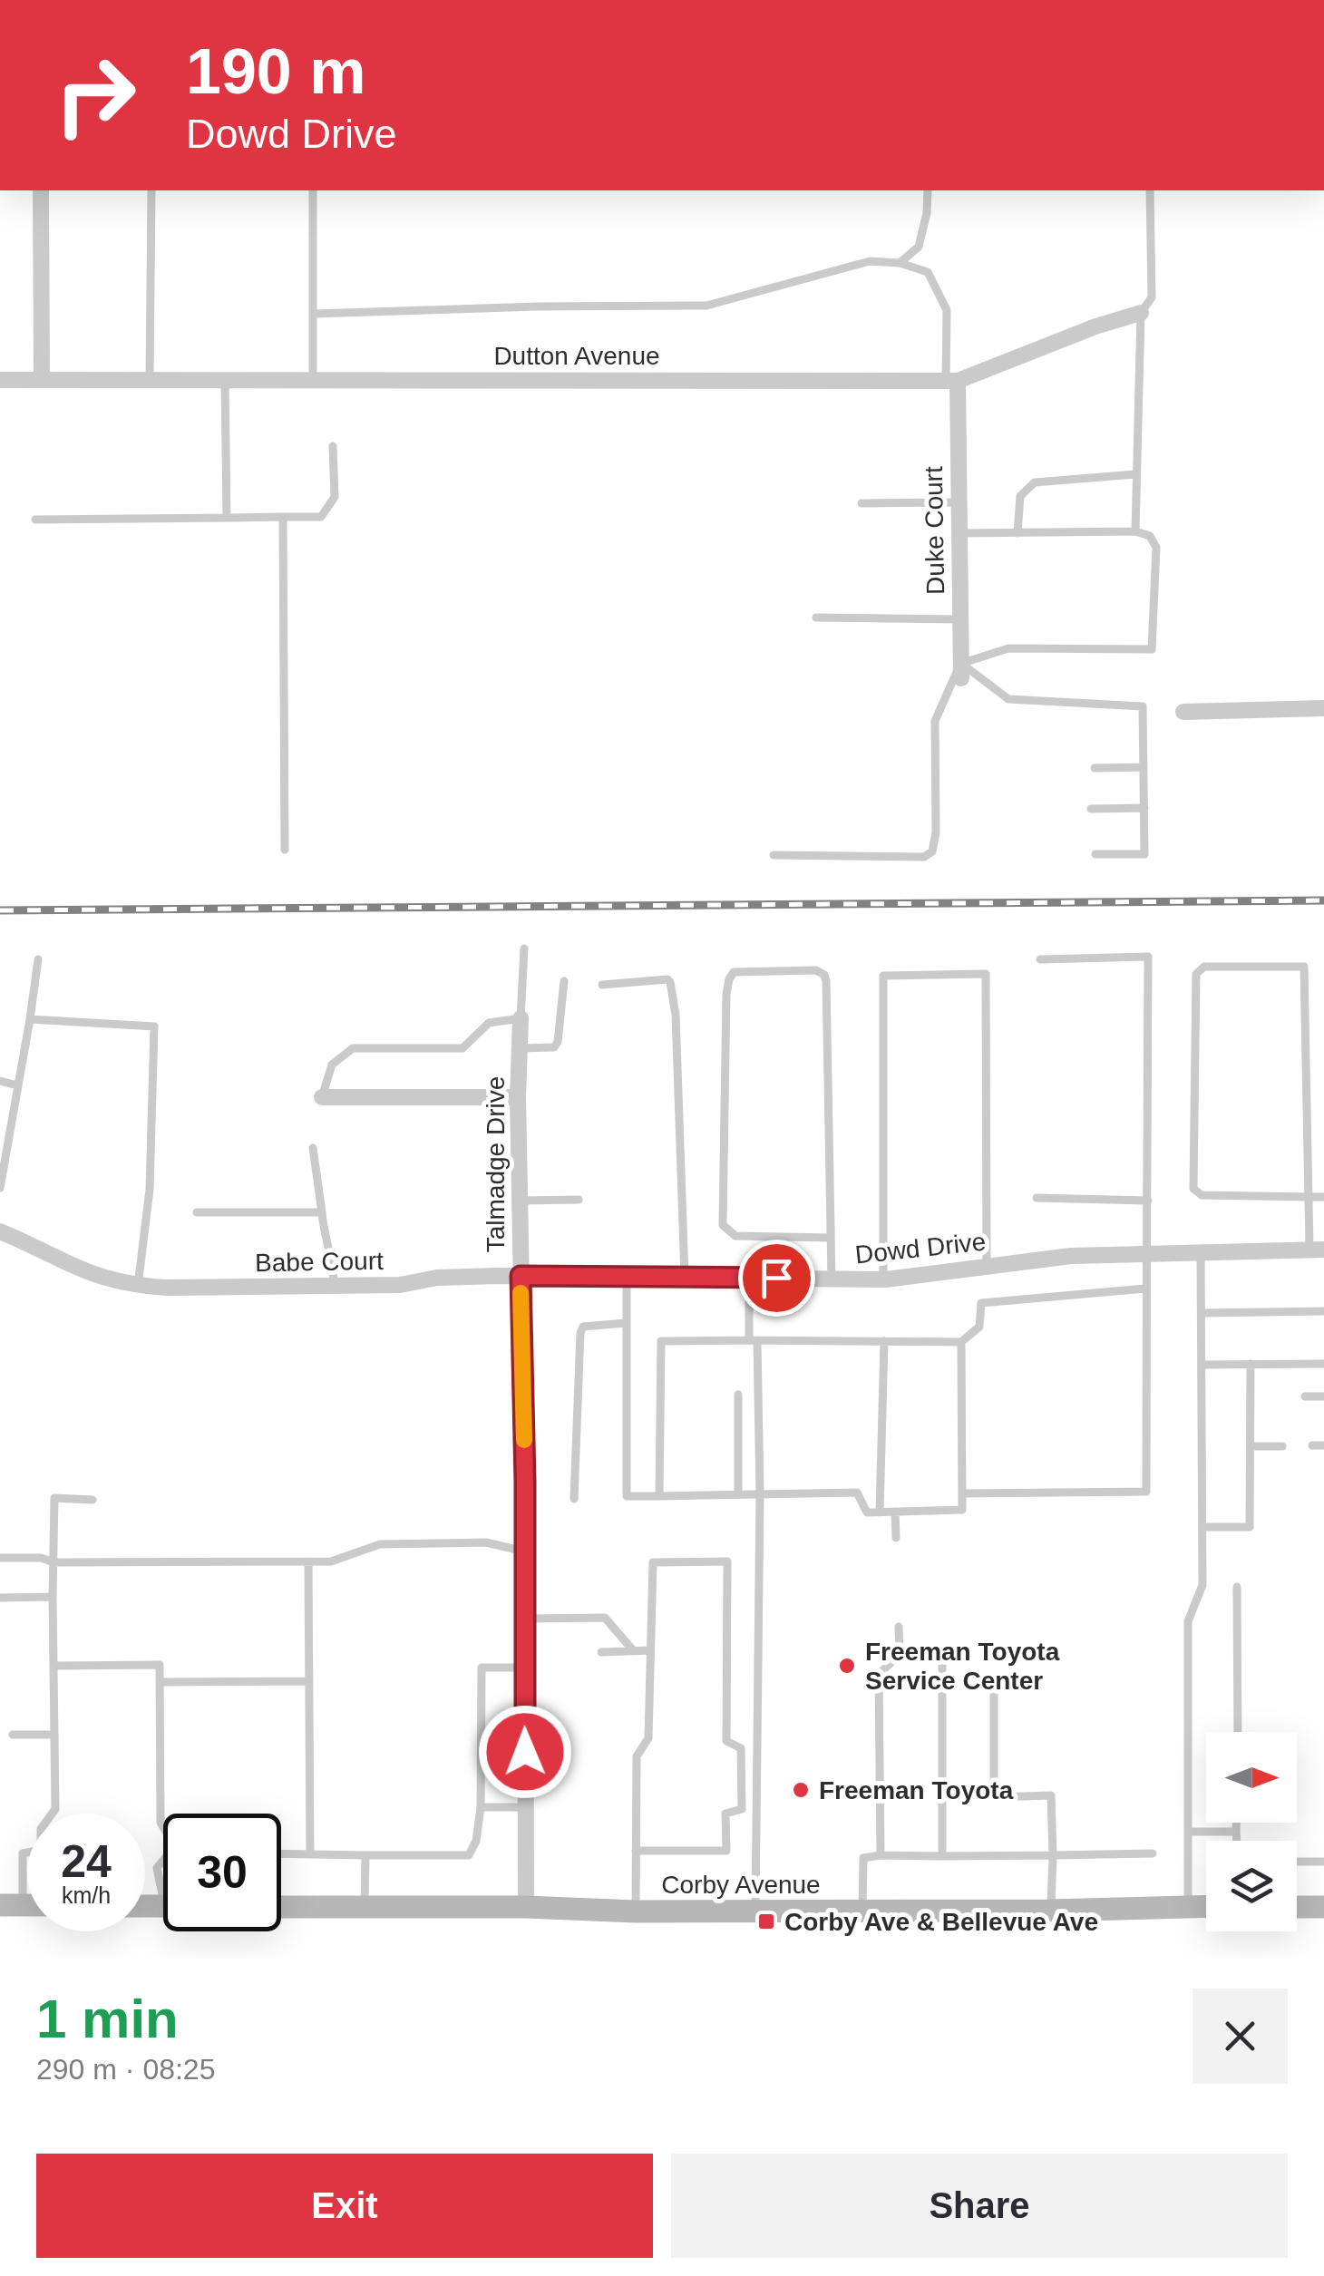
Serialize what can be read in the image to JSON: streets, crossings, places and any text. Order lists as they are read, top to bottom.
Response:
{
  "streets": {
    "street": [
      "Dutton Avenue",
      "Duke Court",
      "Talmadge Drive",
      "Dowd Drive",
      "Babe Court",
      "Corby Avenue"
    ]
  },
  "crossings": [
    ["Dutton Avenue", "Duke Court"],
    ["Talmadge Drive", "Dowd Drive"],
    ["Talmadge Drive", "Babe Court"],
    ["Talmadge Drive", "Corby Avenue"],
    ["Dowd Drive", "Babe Court"]
  ],
  "places": {
    "other": ["Freeman Toyota Service Center", "Freeman Toyota"],
    "transit": ["Corby Ave & Bellevue Ave"]
  },
  "north": "right",
  "page": {
    "turn": ["190 m", "Dowd Drive"],
    "speed": "24 km/h",
    "limit": "30",
    "heading": ["1 min", "290 m · 08:25"],
    "buttons": ["Exit", "Share"]
  }
}
